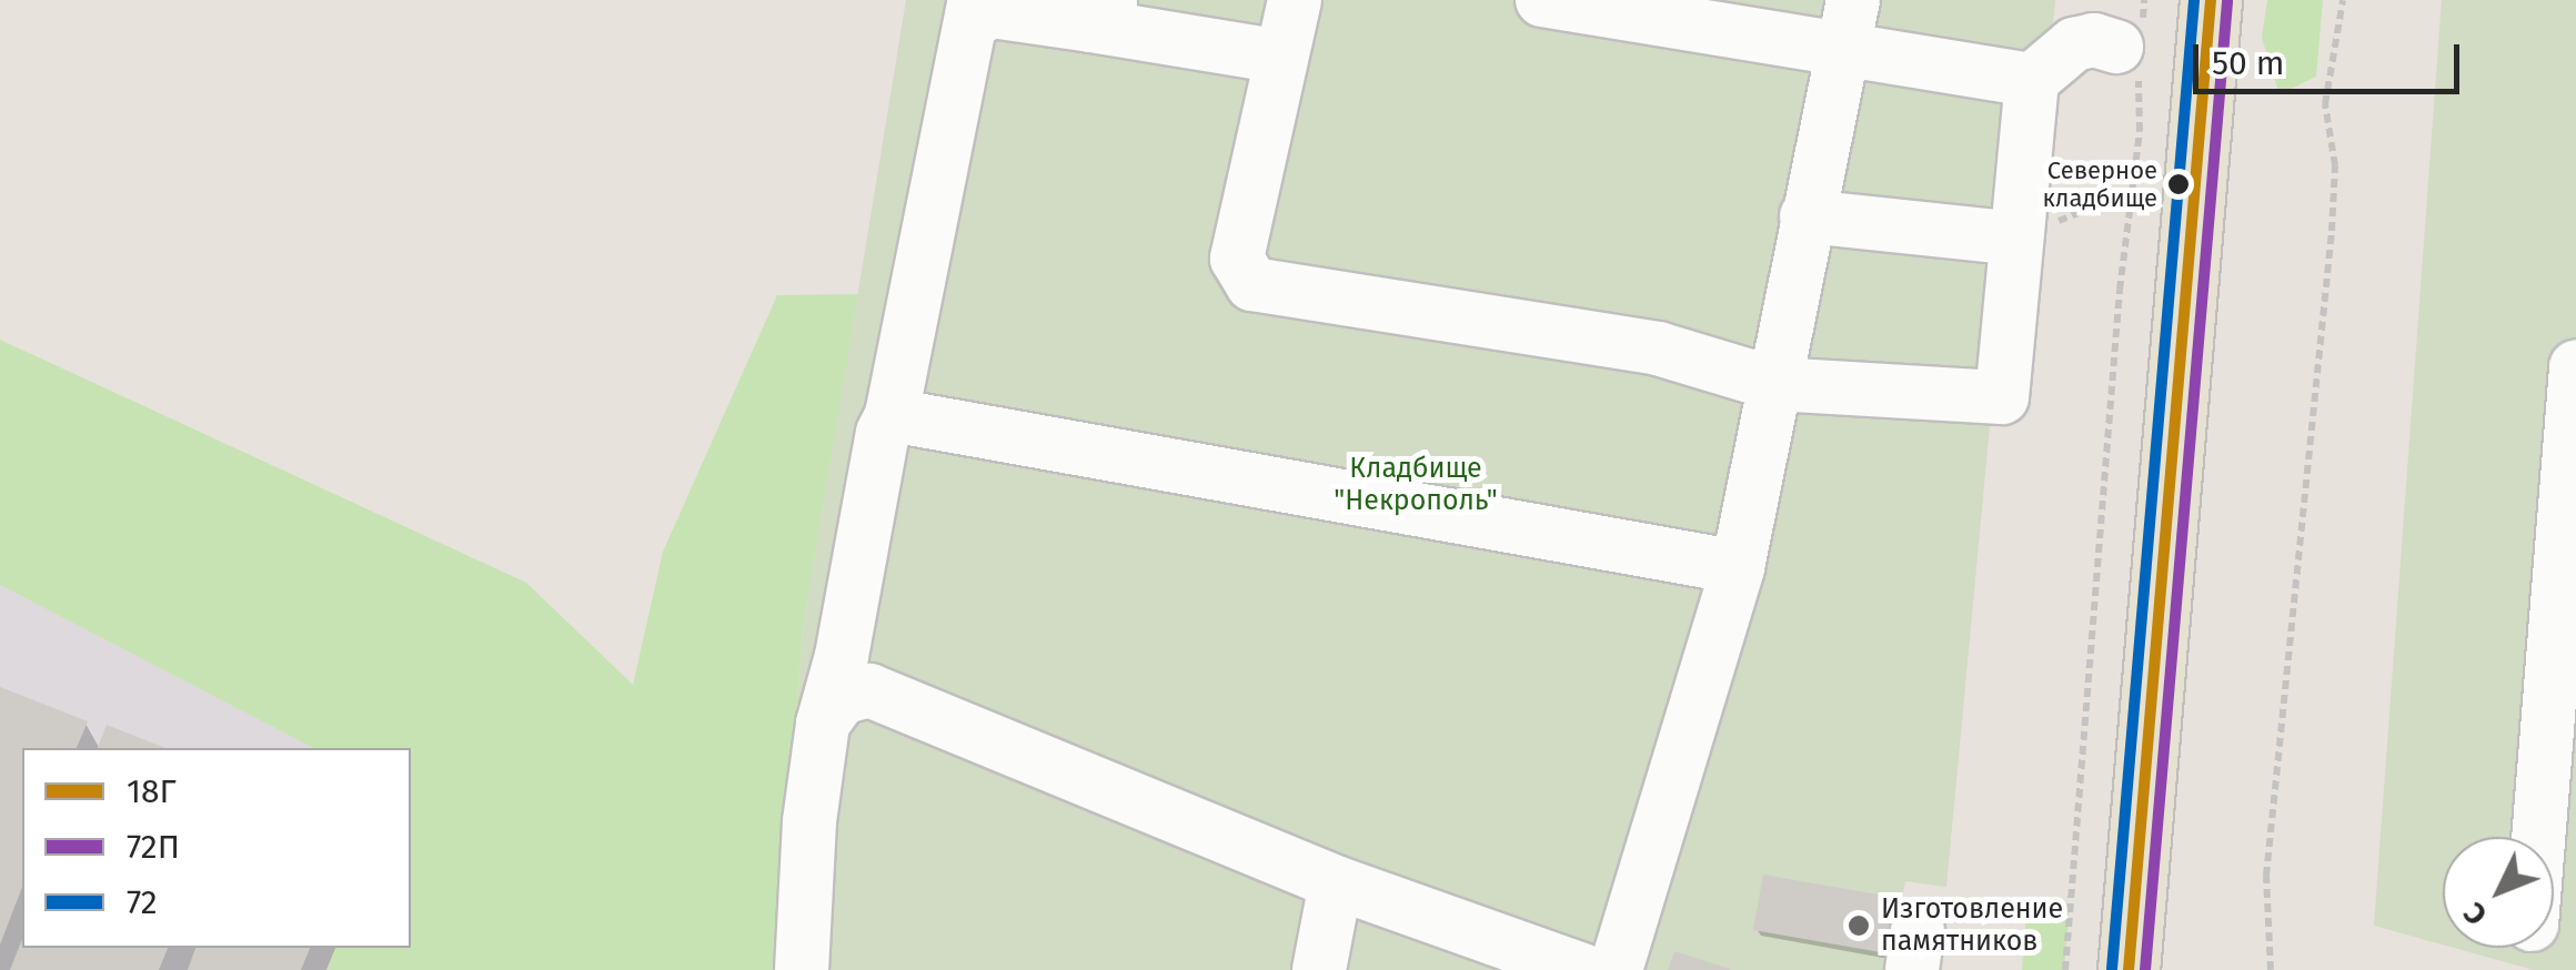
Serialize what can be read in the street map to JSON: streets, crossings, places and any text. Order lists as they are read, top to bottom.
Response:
{
  "parks": ["Кладбище \"Некрополь\""],
  "places": ["Северное кладбище", "Изготовление памятников"],
  "lines": ["transit line 18Г", "transit line 72", "transit line 72П"],
  "legend": ["18Г", "72П", "72"],
  "scale_bar": "50 m",
  "north": "bottom left"
}
